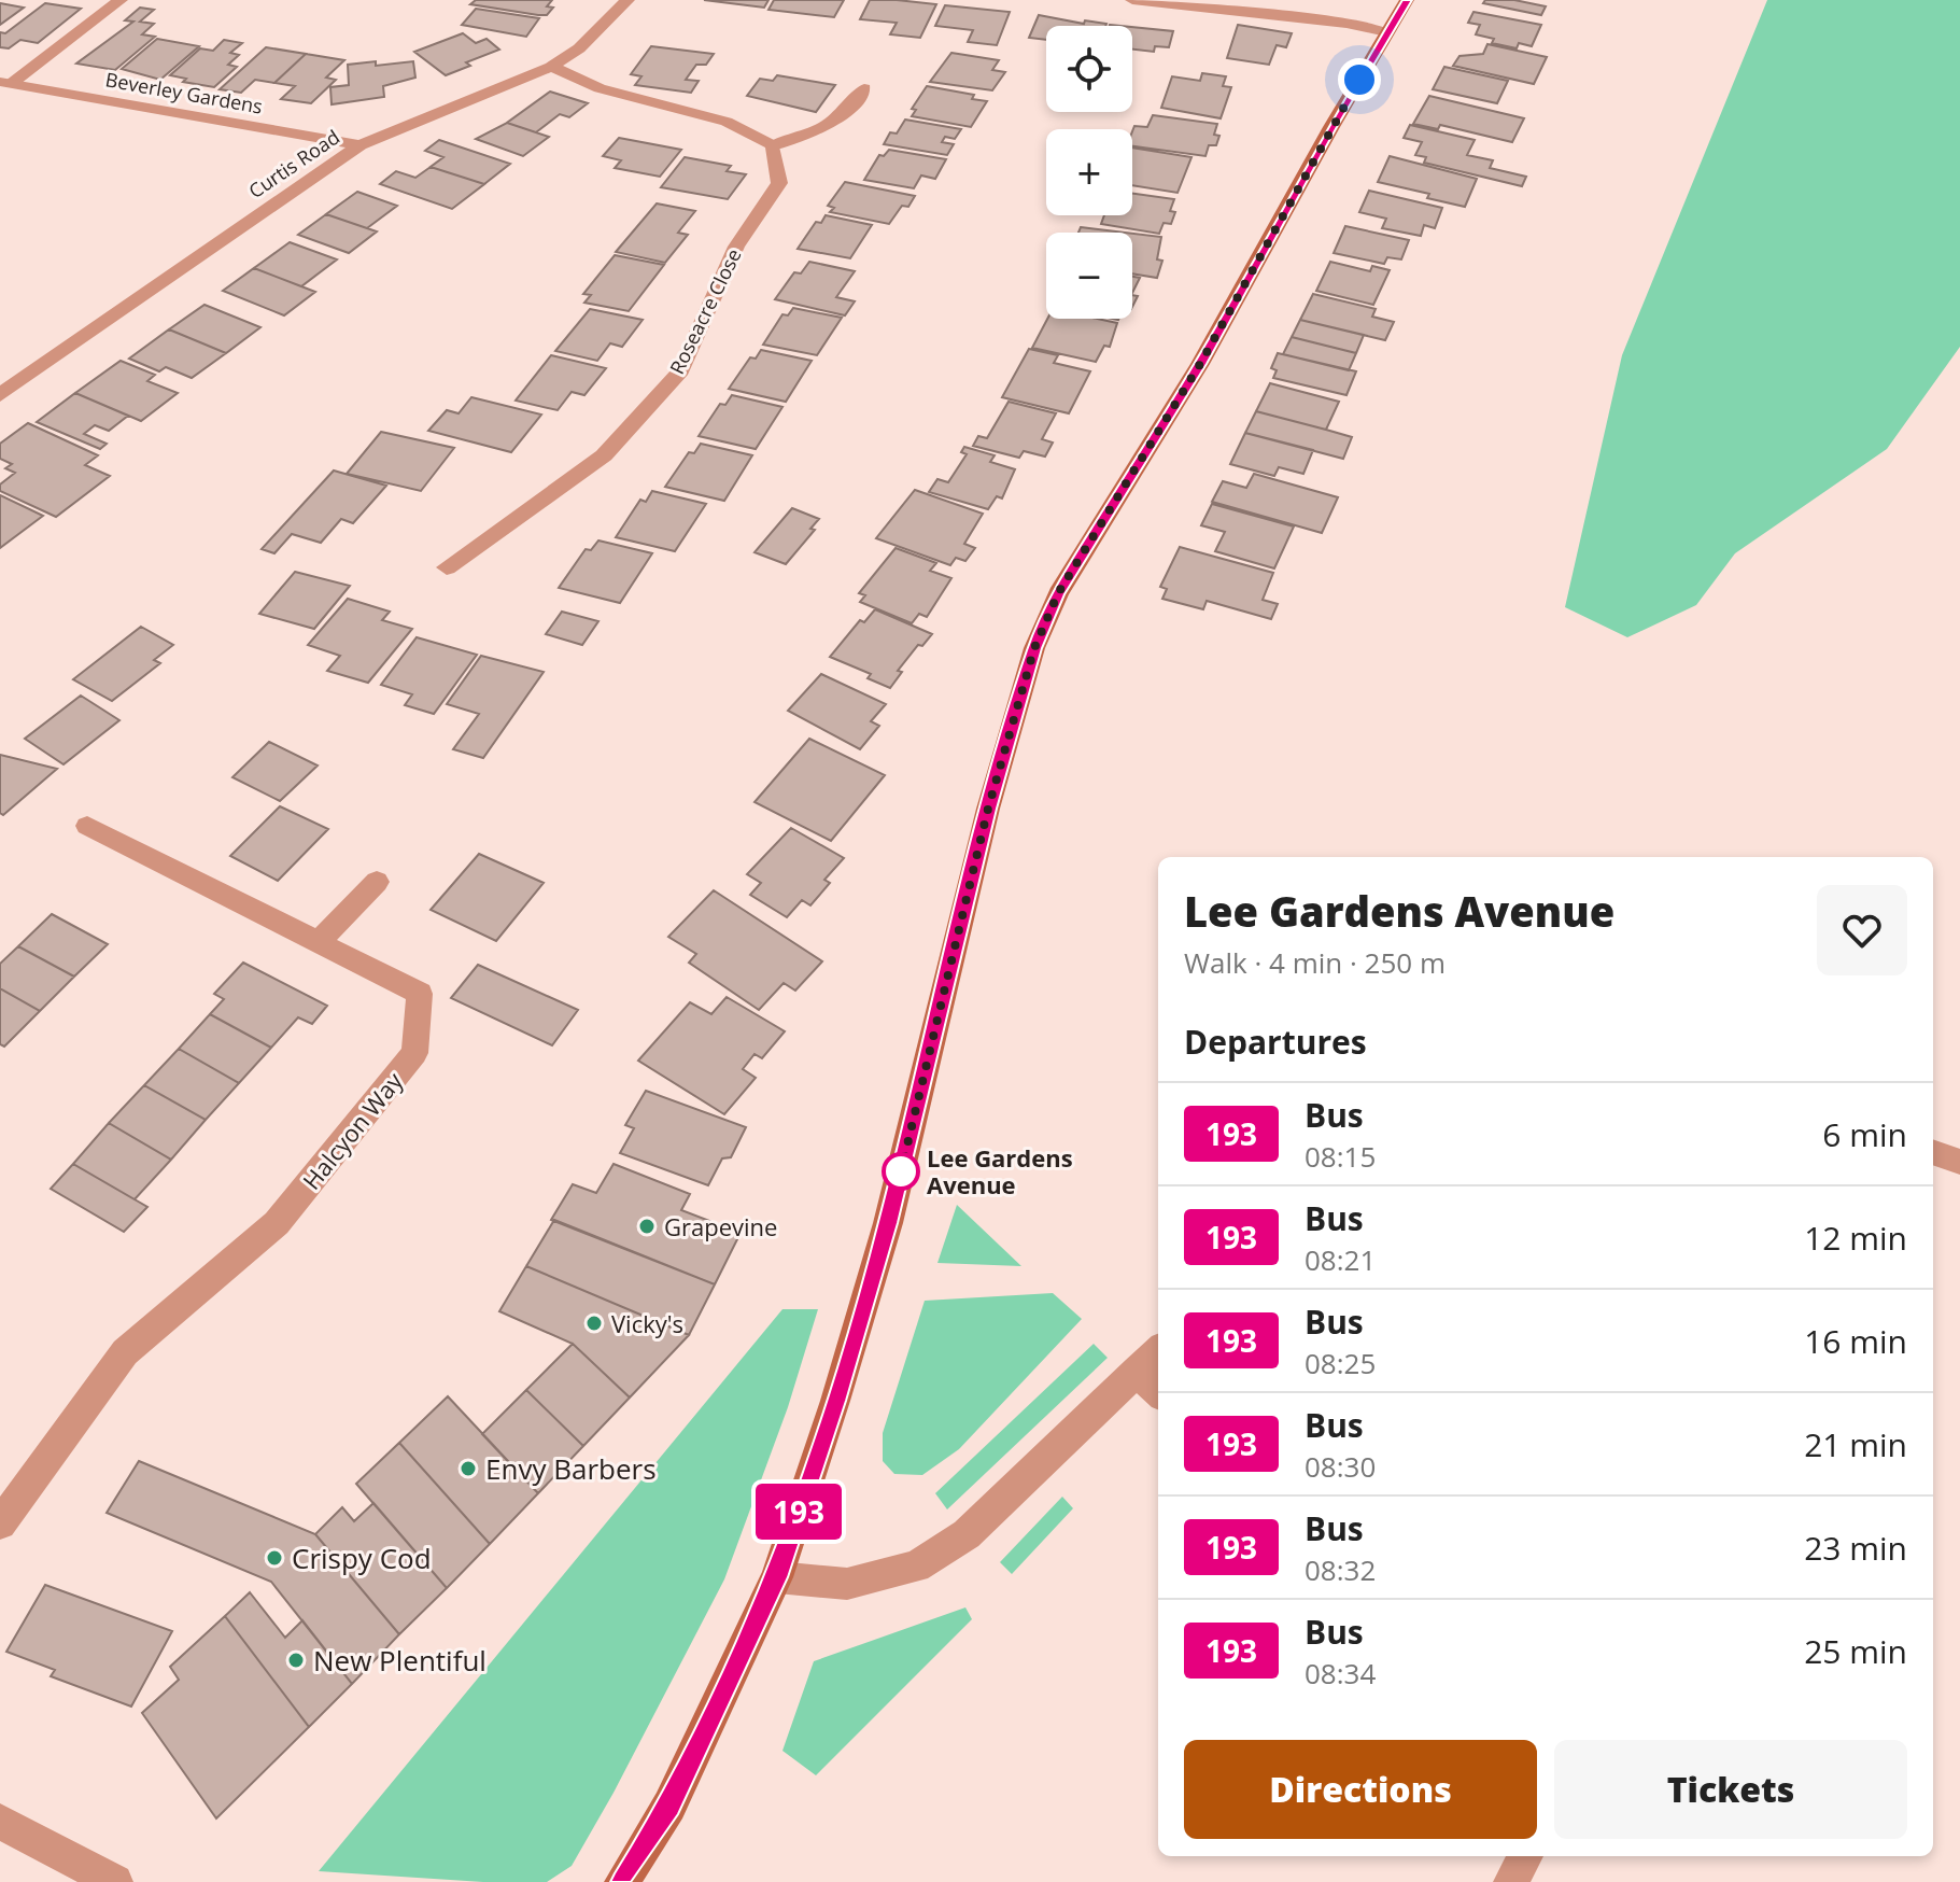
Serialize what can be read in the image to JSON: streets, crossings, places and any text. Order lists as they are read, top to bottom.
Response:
{
  "streets": {
    "street": [
      "Beverley Gardens",
      "Curtis Road",
      "Roseacre Close",
      "Halcyon Way"
    ]
  },
  "crossings": [
    ["Beverley Gardens", "Curtis Road"]
  ],
  "places": [
    "Lee Gardens Avenue",
    "Grapevine",
    "Vicky's",
    "Envy Barbers",
    "Crispy Cod",
    "New Plentiful"
  ],
  "lines": ["bus line 193"],
  "page": {
    "on_map": "193",
    "map_buttons": ["+", "−"],
    "heading": [
      ["Lee Gardens Avenue", "Walk · 4 min · 250 m"],
      "Departures"
    ],
    "list": [
      {
        "mark": "193",
        "name": "Bus",
        "note": "08:15",
        "value": "6 min"
      },
      {
        "mark": "193",
        "name": "Bus",
        "note": "08:21",
        "value": "12 min"
      },
      {
        "mark": "193",
        "name": "Bus",
        "note": "08:25",
        "value": "16 min"
      },
      {
        "mark": "193",
        "name": "Bus",
        "note": "08:30",
        "value": "21 min"
      },
      {
        "mark": "193",
        "name": "Bus",
        "note": "08:32",
        "value": "23 min"
      },
      {
        "mark": "193",
        "name": "Bus",
        "note": "08:34",
        "value": "25 min"
      }
    ],
    "buttons": ["Directions", "Tickets"]
  }
}
